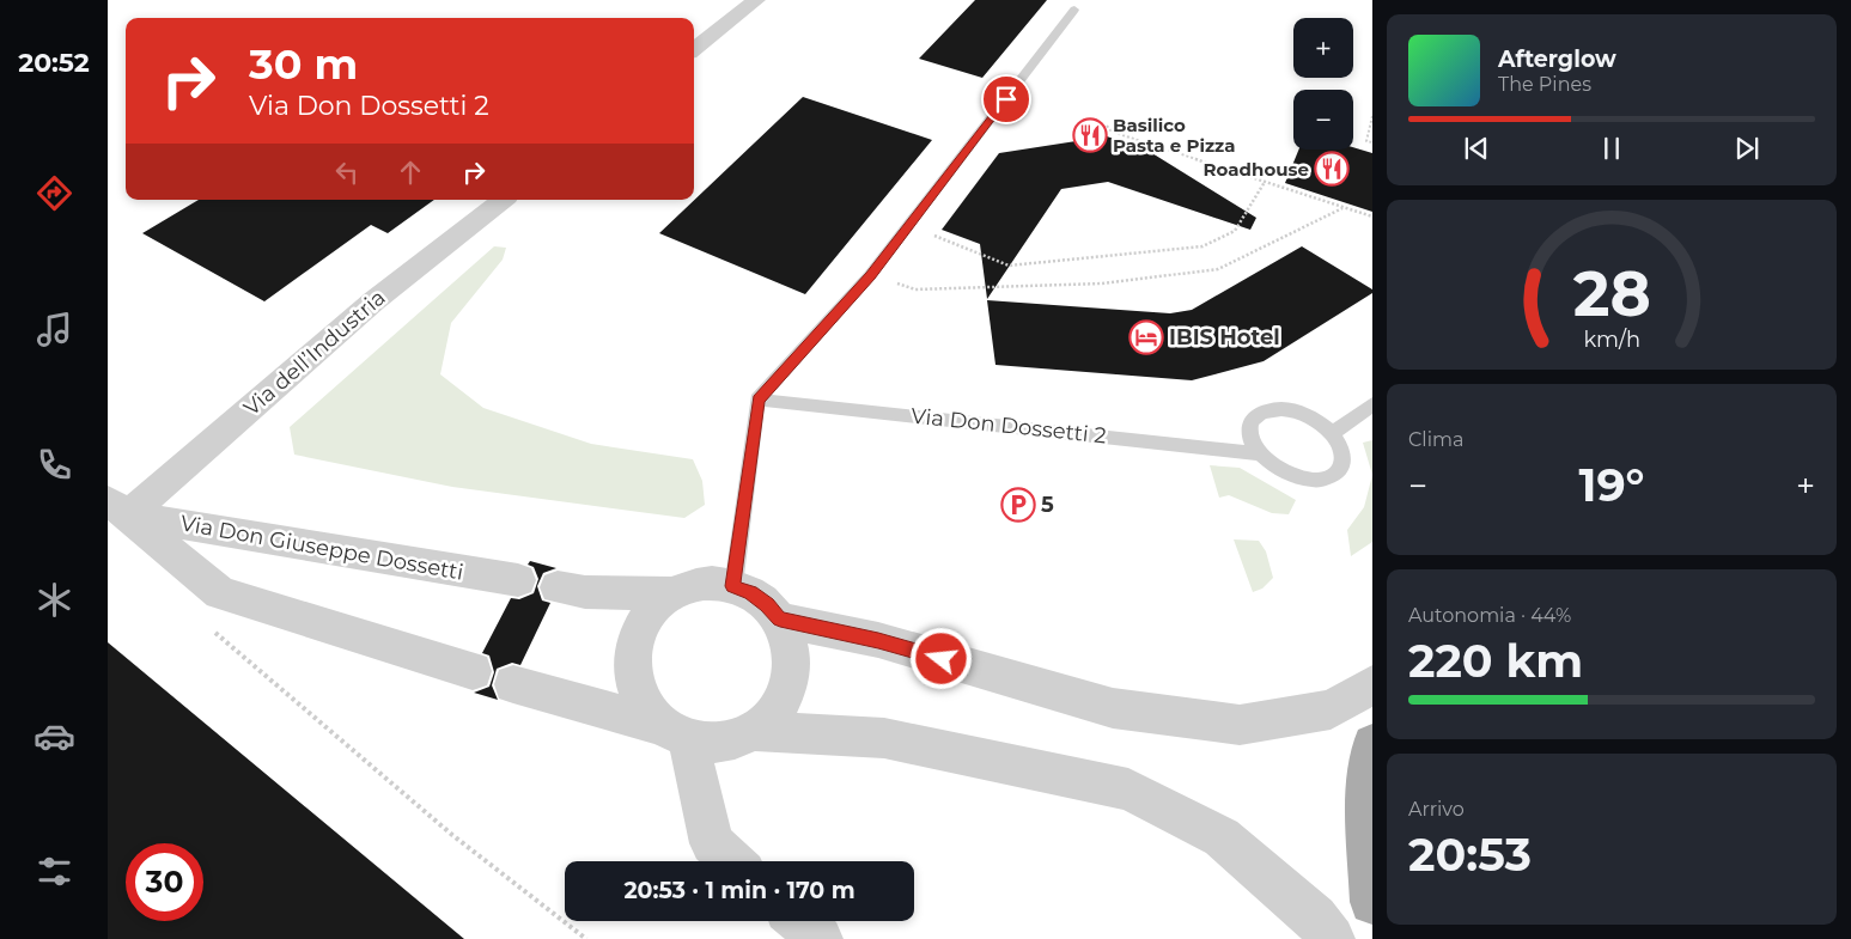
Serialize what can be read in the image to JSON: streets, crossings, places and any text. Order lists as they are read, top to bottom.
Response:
{
  "streets": {
    "street": ["Via dell’Industria", "Via Don Giuseppe Dossetti"],
    "lane": ["Via Don Dossetti 2"]
  },
  "crossings": [
    ["Via dell’Industria", "Via Don Giuseppe Dossetti"]
  ],
  "places": {
    "restaurant": ["Basilico Pasta e Pizza", "Roadhouse"],
    "hotel": ["IBIS Hotel"],
    "parking": ["5"]
  },
  "page": {
    "tabs": "20:52",
    "map_buttons": ["+", "−"],
    "turn": ["30 m", "Via Don Dossetti 2"],
    "song": ["Afterglow", "The Pines"],
    "tile": [
      "Clima",
      ["Autonomia · 44%", "220 km"],
      ["Arrivo", "20:53"]
    ],
    "heat": ["−", "19°", "+"],
    "limit": "30",
    "trip": "20:53 · 1 min · 170 m",
    "gauge": ["28", "km/h"]
  }
}
